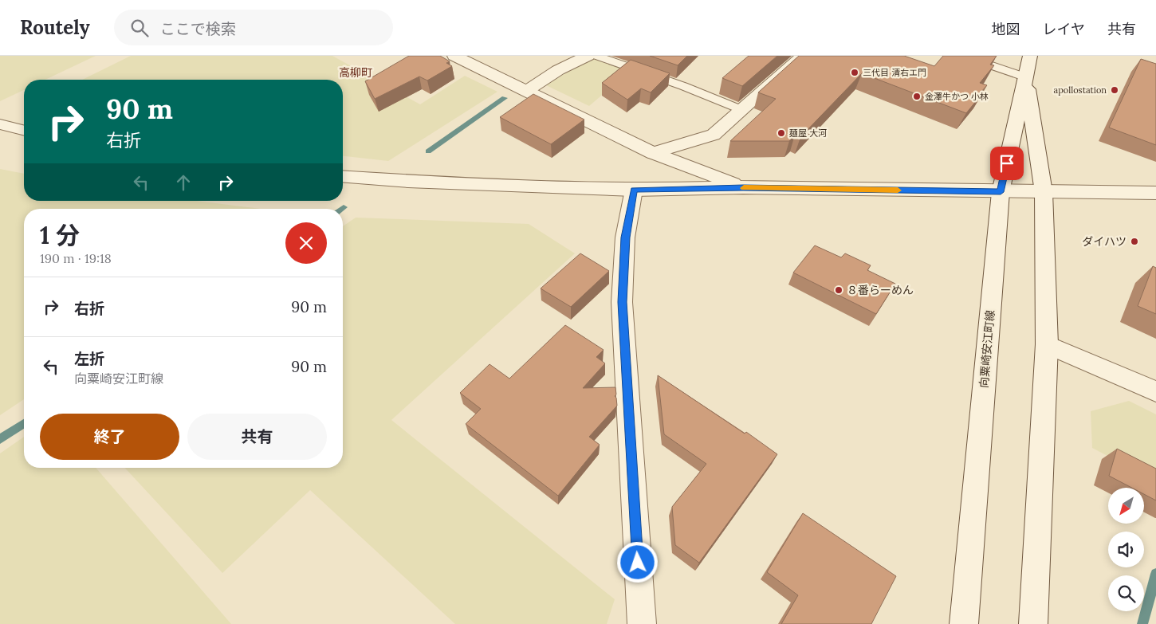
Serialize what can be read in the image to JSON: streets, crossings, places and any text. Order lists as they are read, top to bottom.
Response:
{
  "streets": {
    "street": ["向粟崎安江町線"]
  },
  "districts": ["高柳町"],
  "places": [
    "三代目 清右エ門",
    "apollostation",
    "金澤牛かつ 小林",
    "麺屋 大河",
    "ダイハツ",
    "８番らーめん"
  ],
  "north": "bottom left",
  "page": {
    "header": "Routely",
    "search": "ここで検索",
    "nav": ["地図", "レイヤ", "共有"],
    "turn": ["90 m", "右折"],
    "heading": ["1 分", "190 m · 19:18"],
    "list": [
      {
        "name": "右折",
        "value": "90 m"
      },
      {
        "name": "左折",
        "note": "向粟崎安江町線",
        "value": "90 m"
      }
    ],
    "buttons": ["終了", "共有"]
  }
}
